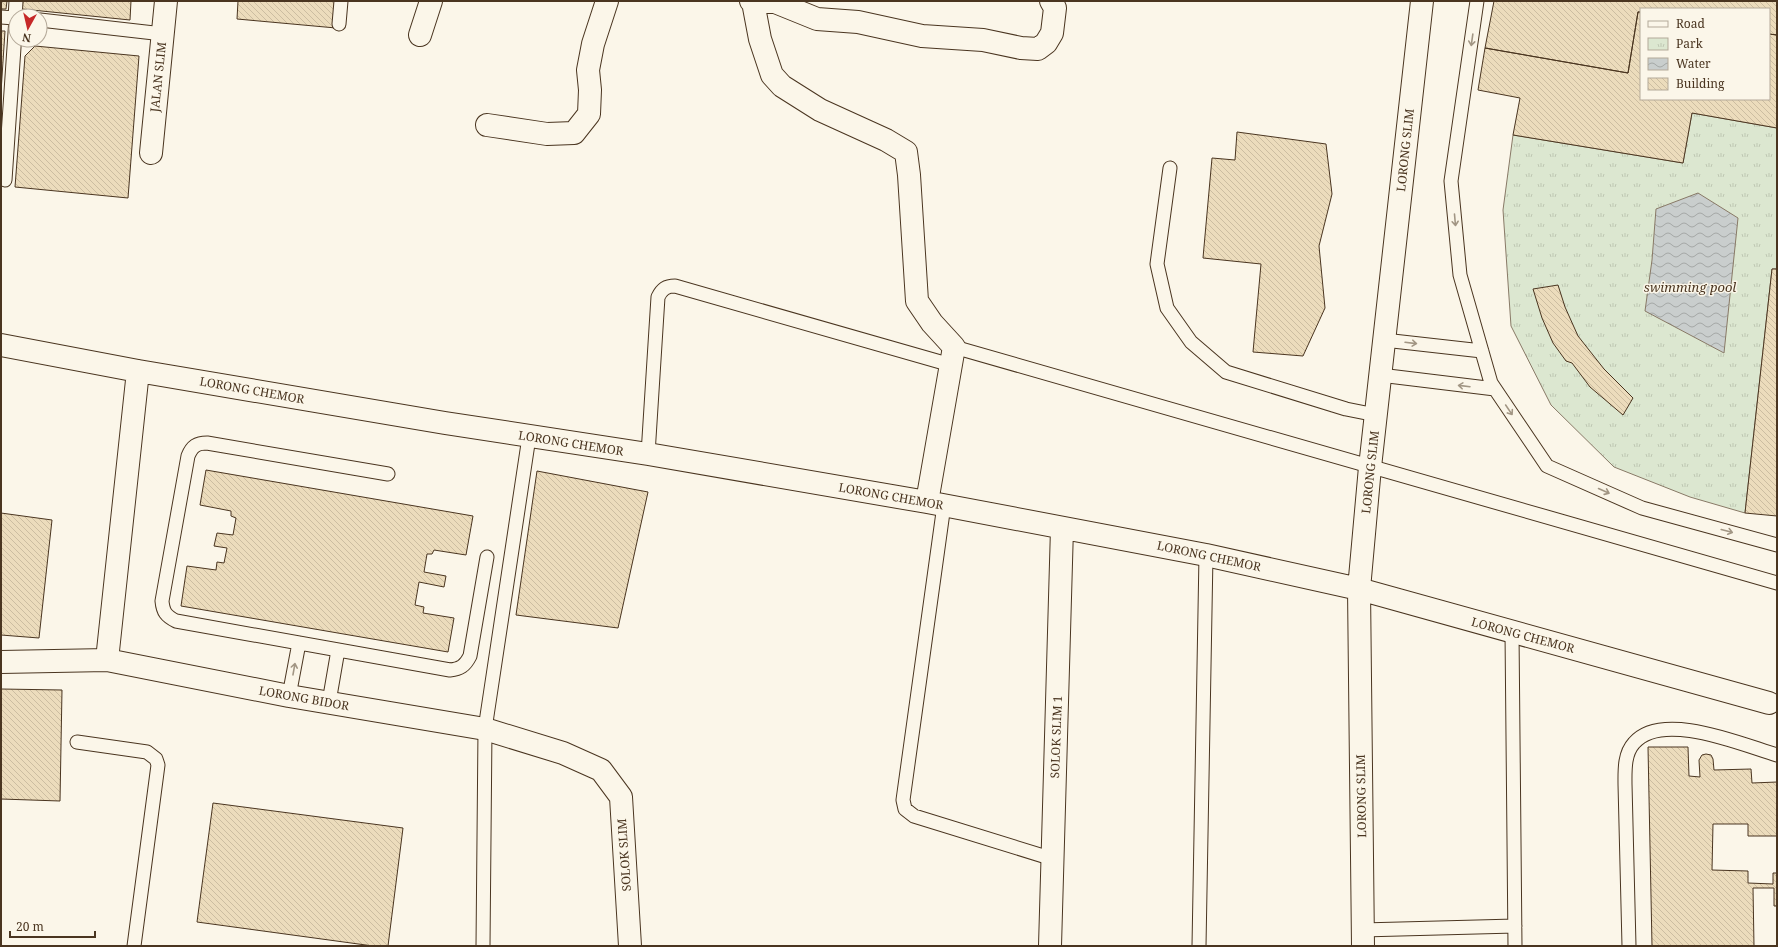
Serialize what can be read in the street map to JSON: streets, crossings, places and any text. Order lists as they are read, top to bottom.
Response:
{
  "streets": {
    "street": [
      "JALAN SLIM",
      "LORONG SLIM",
      "LORONG CHEMOR",
      "LORONG BIDOR",
      "SOLOK SLIM 1",
      "SOLOK SLIM"
    ]
  },
  "crossings": [
    ["LORONG SLIM", "LORONG CHEMOR"],
    ["LORONG CHEMOR", "SOLOK SLIM 1"],
    ["LORONG BIDOR", "SOLOK SLIM"]
  ],
  "water": ["swimming pool"],
  "legend": [
    "Road",
    "Park",
    "Water",
    "Building"
  ],
  "scale_bar": "20 m",
  "north": "bottom"
}
